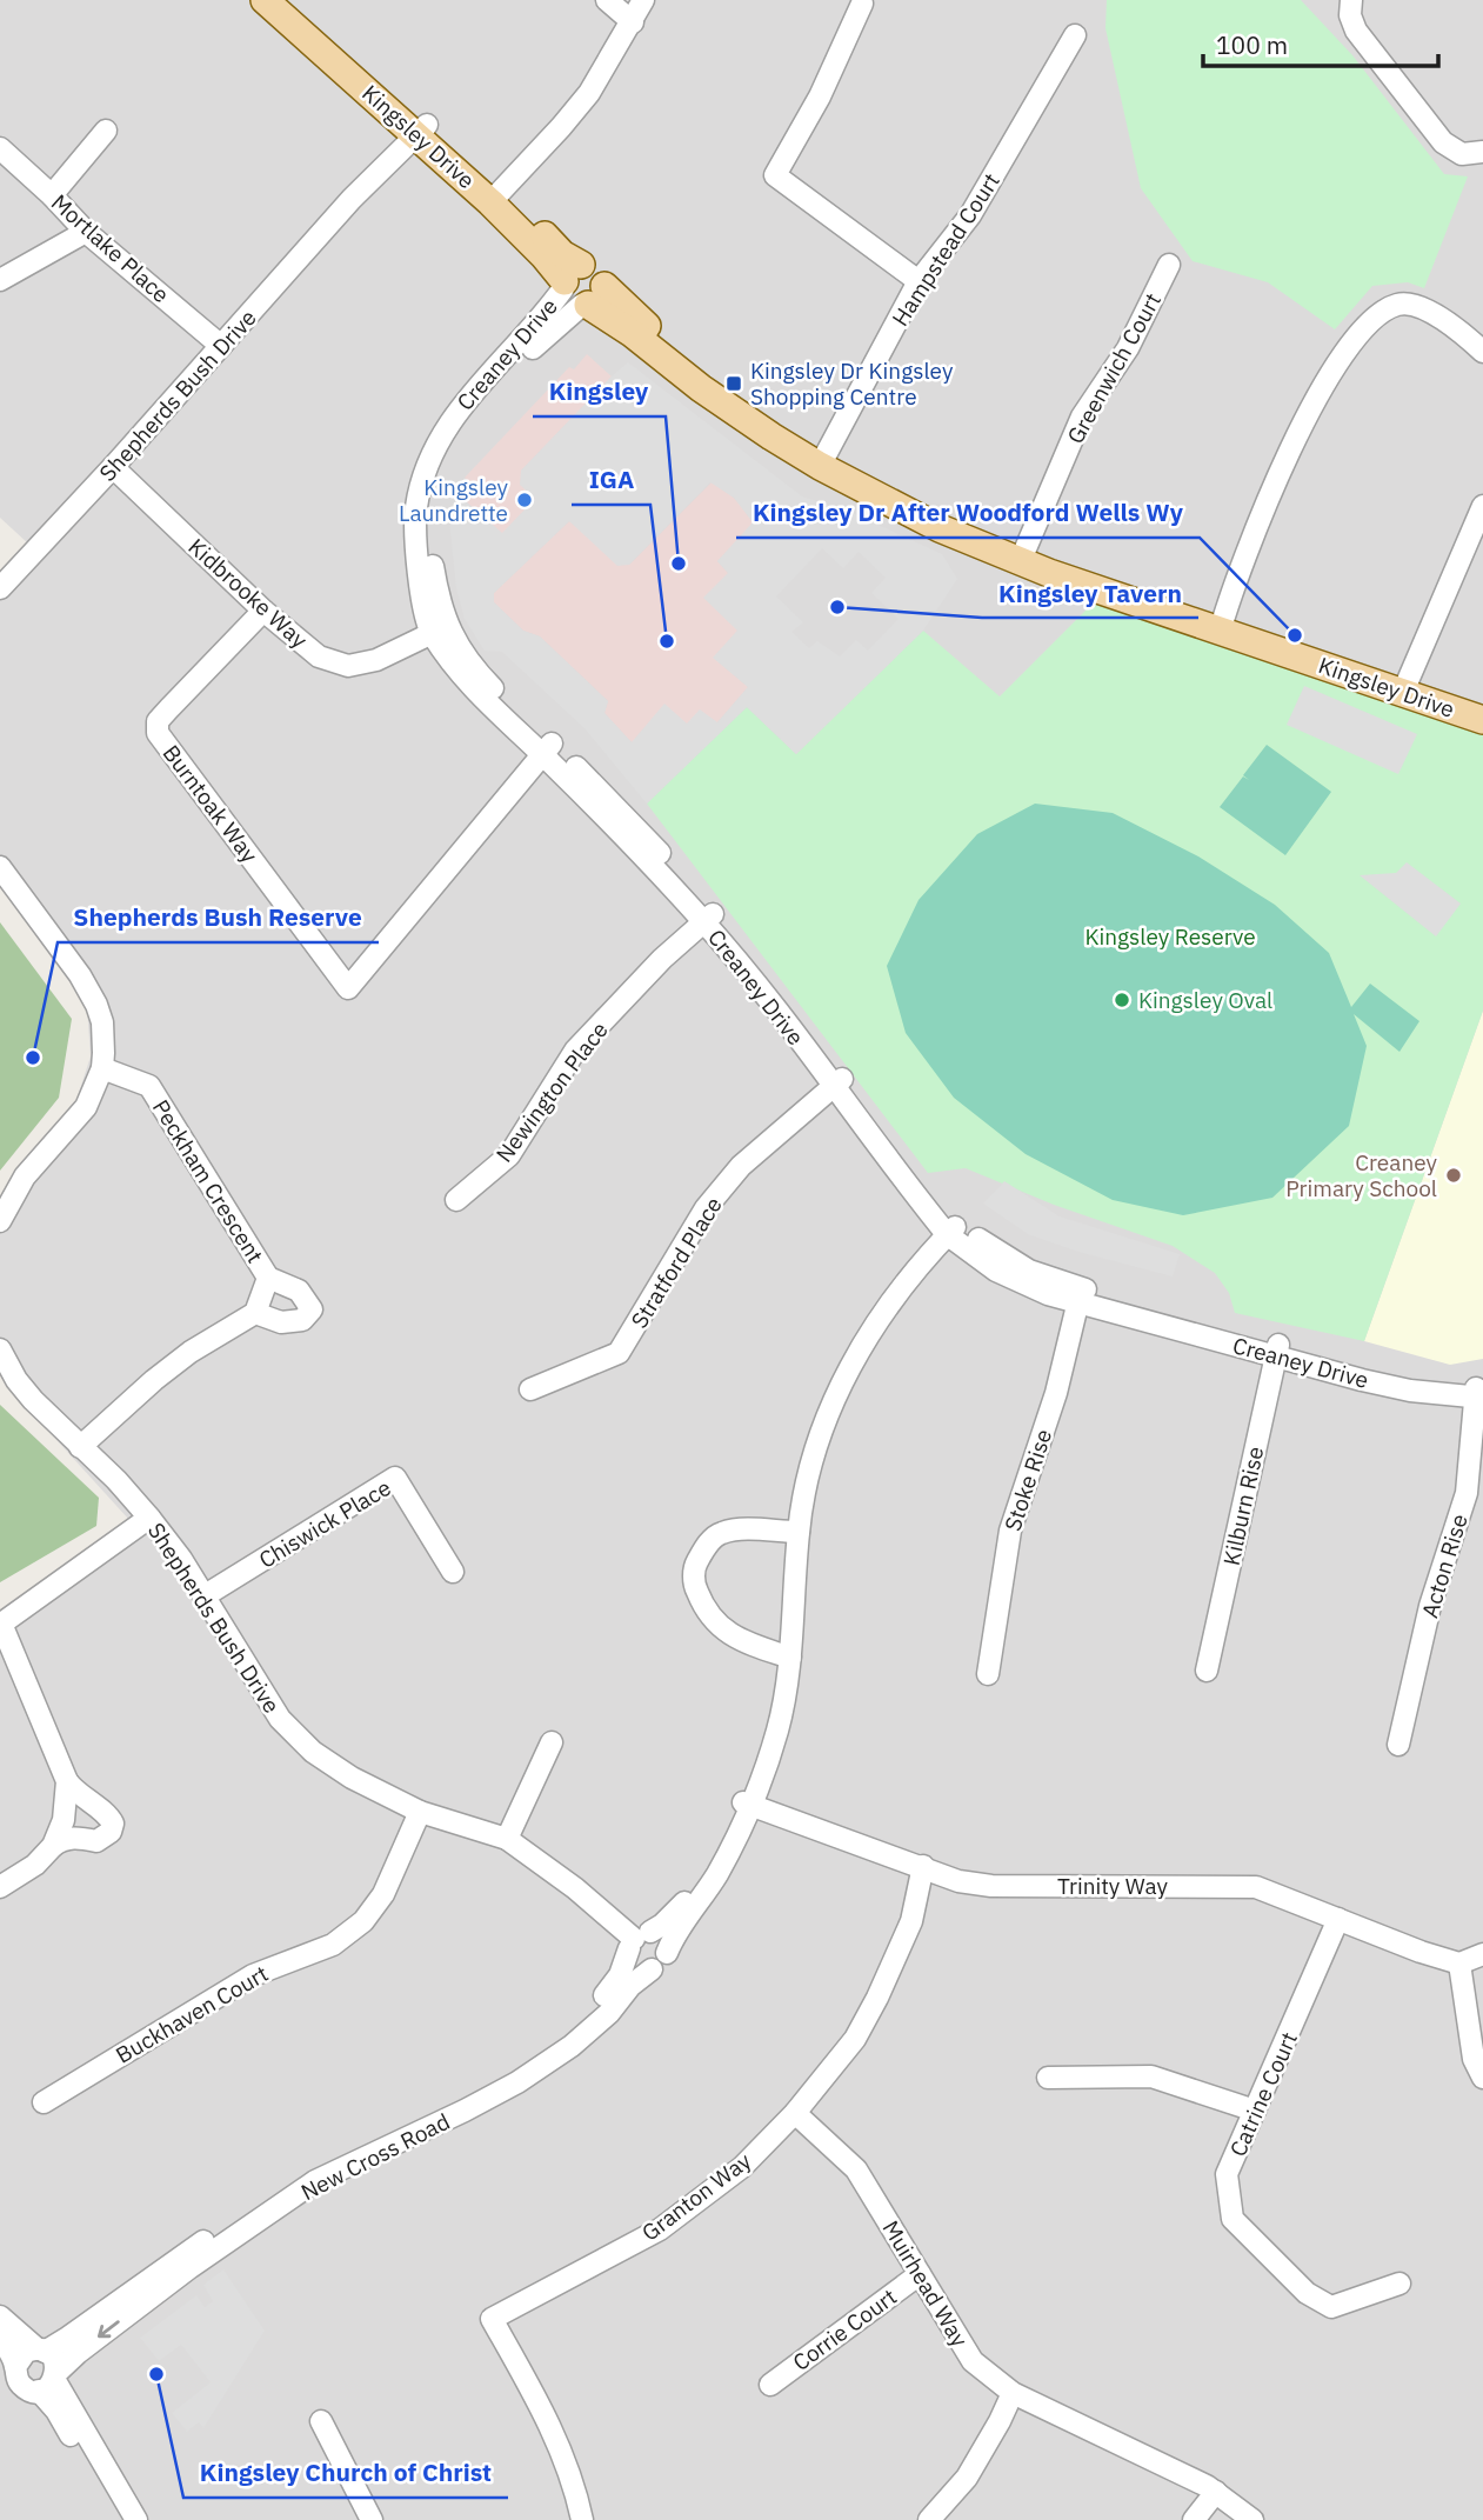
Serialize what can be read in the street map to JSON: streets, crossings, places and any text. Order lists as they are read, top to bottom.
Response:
{
  "streets": {
    "main road": ["Kingsley Drive"],
    "street": [
      "Mortlake Place",
      "Hampstead Court",
      "Creaney Drive",
      "Greenwich Court",
      "Shepherds Bush Drive",
      "Kidbrooke Way",
      "Burntoak Way",
      "Newington Place",
      "Peckham Crescent",
      "Stratford Place",
      "Stoke Rise",
      "Kilburn Rise",
      "Chiswick Place",
      "Acton Rise",
      "Trinity Way",
      "Buckhaven Court",
      "Catrine Court",
      "New Cross Road",
      "Granton Way",
      "Muirhead Way",
      "Corrie Court"
    ]
  },
  "crossings": [
    ["Kingsley Drive", "Hampstead Court"],
    ["Kingsley Drive", "Creaney Drive"],
    ["Kingsley Drive", "Greenwich Court"],
    ["Kingsley Drive", "Shepherds Bush Drive"],
    ["Mortlake Place", "Shepherds Bush Drive"],
    ["Creaney Drive", "Kidbrooke Way"],
    ["Creaney Drive", "Burntoak Way"],
    ["Creaney Drive", "Newington Place"],
    ["Creaney Drive", "Stratford Place"],
    ["Creaney Drive", "Stoke Rise"],
    ["Creaney Drive", "Kilburn Rise"],
    ["Creaney Drive", "Acton Rise"],
    ["Creaney Drive", "New Cross Road"],
    ["Shepherds Bush Drive", "Kidbrooke Way"],
    ["Shepherds Bush Drive", "Chiswick Place"],
    ["Shepherds Bush Drive", "Buckhaven Court"],
    ["Shepherds Bush Drive", "New Cross Road"],
    ["Kidbrooke Way", "Burntoak Way"],
    ["Trinity Way", "Catrine Court"],
    ["Trinity Way", "New Cross Road"],
    ["Trinity Way", "Granton Way"],
    ["Granton Way", "Muirhead Way"],
    ["Muirhead Way", "Corrie Court"]
  ],
  "parks": ["Kingsley Reserve"],
  "places": {
    "transit": ["Kingsley Dr Kingsley Shopping Centre"],
    "other": [
      "Kingsley Laundrette",
      "Kingsley",
      "Kingsley Tavern",
      "Kingsley Dr After Woodford Wells Wy",
      "IGA",
      "Kingsley Oval",
      "Shepherds Bush Reserve",
      "Creaney Primary School",
      "Kingsley Church of Christ"
    ]
  },
  "scale_bar": "100 m"
}
